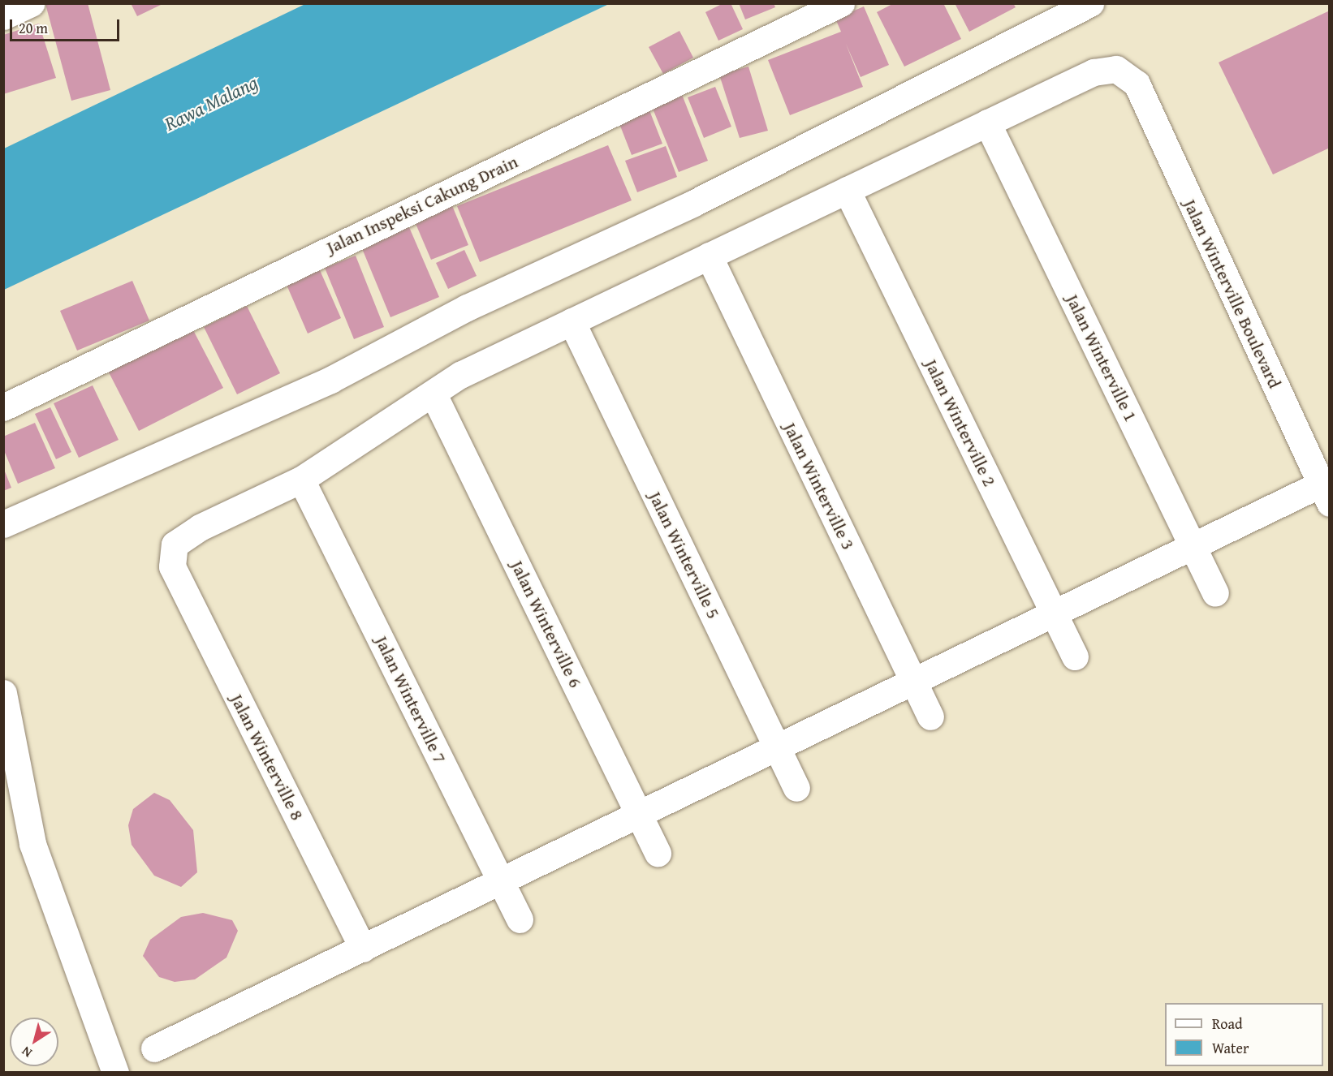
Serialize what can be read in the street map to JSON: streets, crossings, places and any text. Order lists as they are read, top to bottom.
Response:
{
  "streets": {
    "street": [
      "Jalan Inspeksi Cakung Drain",
      "Jalan Winterville Boulevard",
      "Jalan Winterville 1",
      "Jalan Winterville 2",
      "Jalan Winterville 3",
      "Jalan Winterville 5",
      "Jalan Winterville 6",
      "Jalan Winterville 7",
      "Jalan Winterville 8"
    ]
  },
  "crossings": [
    ["Jalan Winterville Boulevard", "Jalan Winterville 1"],
    ["Jalan Winterville 7", "Jalan Winterville 8"]
  ],
  "water": ["Rawa Malang"],
  "legend": ["Road", "Water"],
  "scale_bar": "20 m",
  "north": "bottom left"
}
